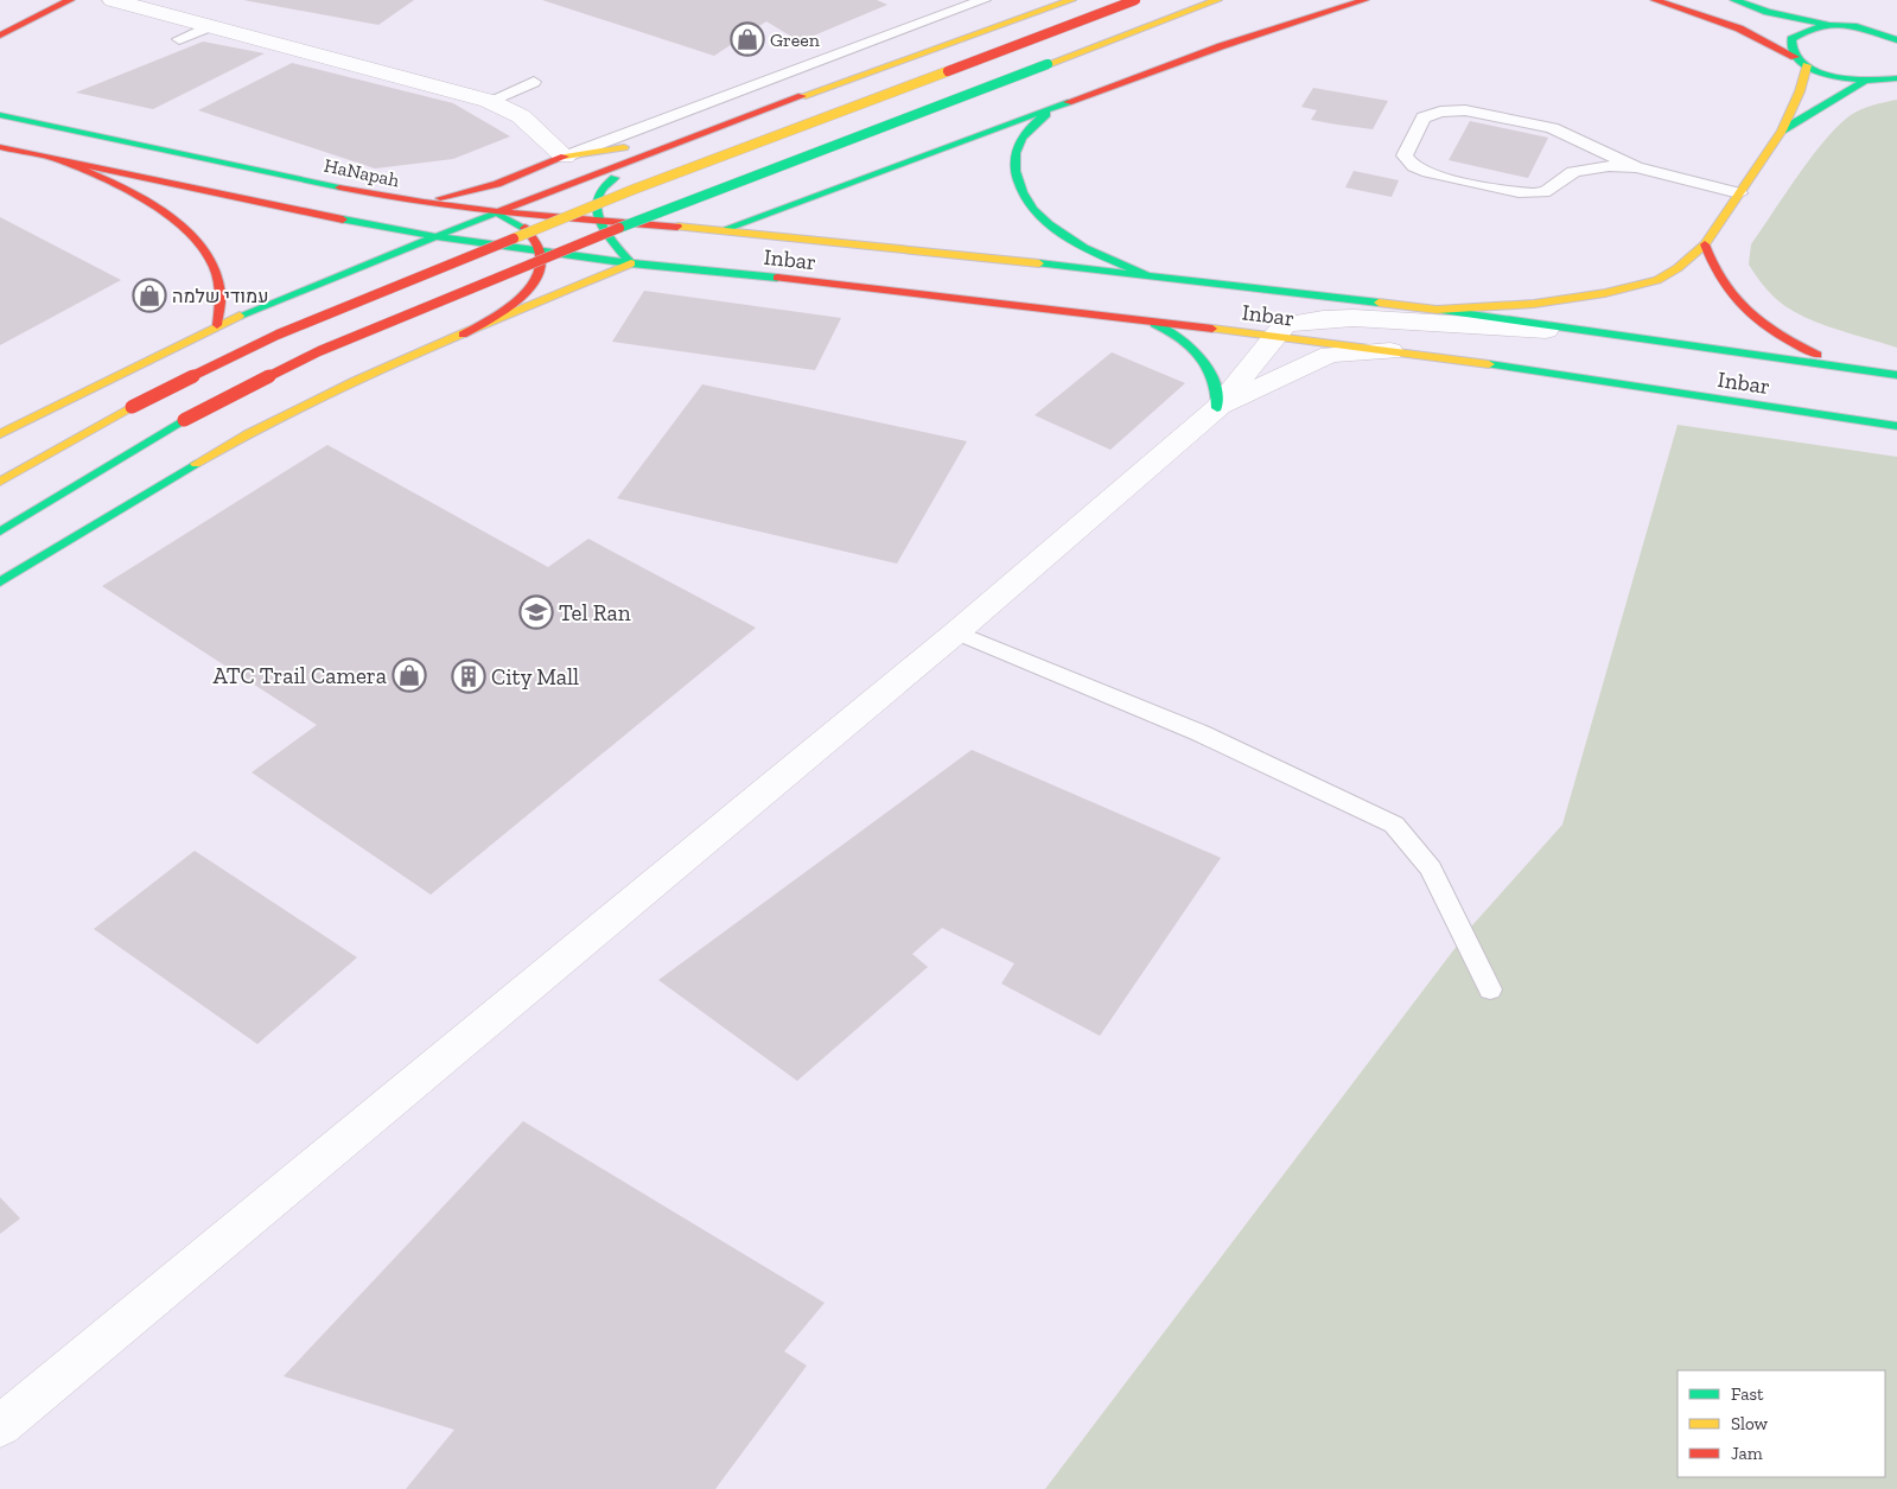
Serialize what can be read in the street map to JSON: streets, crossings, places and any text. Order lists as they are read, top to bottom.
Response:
{
  "streets": {
    "main road": ["HaNapah", "Inbar"]
  },
  "crossings": [
    ["HaNapah", "Inbar"]
  ],
  "places": {
    "shop": ["Green", "עמודי שלמה", "ATC Trail Camera"],
    "school or university": ["Tel Ran"],
    "building": ["City Mall"]
  },
  "legend": ["Fast", "Slow", "Jam"]
}
